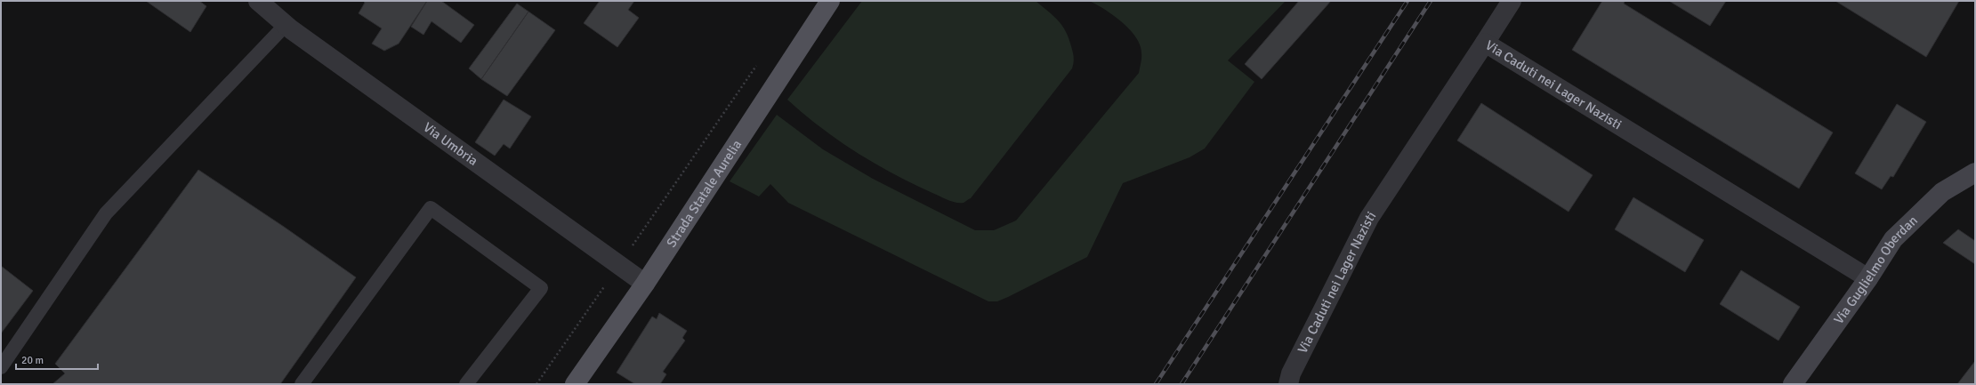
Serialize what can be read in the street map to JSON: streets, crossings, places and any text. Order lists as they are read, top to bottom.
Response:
{
  "streets": {
    "main road": ["Strada Statale Aurelia", "Via Guglielmo Oberdan"],
    "street": ["Via Caduti nei Lager Nazisti", "Via Umbria"]
  },
  "crossings": [
    ["Via Caduti nei Lager Nazisti", "Via Guglielmo Oberdan"],
    ["Via Umbria", "Strada Statale Aurelia"]
  ],
  "scale_bar": "20 m"
}
